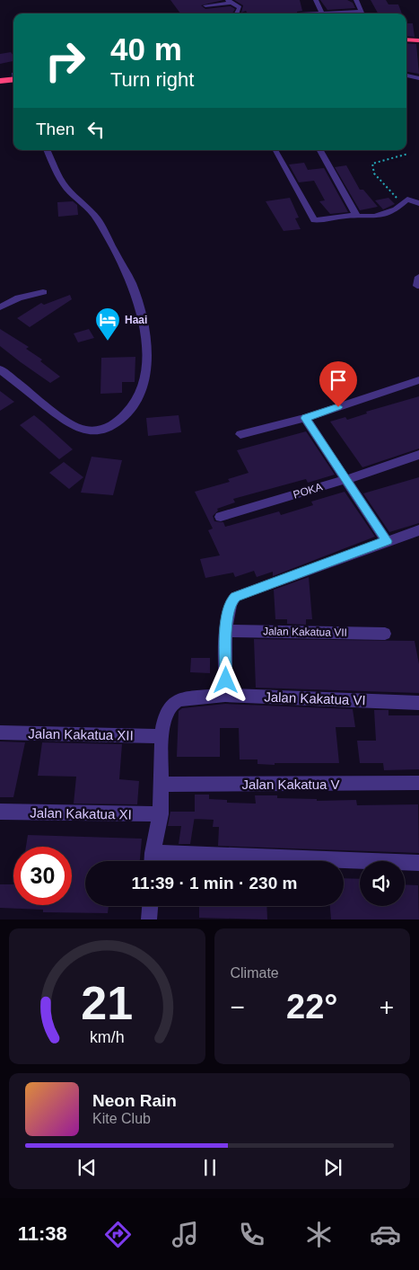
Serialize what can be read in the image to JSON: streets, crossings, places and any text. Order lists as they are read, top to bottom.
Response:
{
  "streets": {
    "street": [
      "POKA",
      "Jalan Kakatua VII",
      "Jalan Kakatua VI",
      "Jalan Kakatua XII",
      "Jalan Kakatua V",
      "Jalan Kakatua XI"
    ]
  },
  "crossings": [
    ["Jalan Kakatua VI", "Jalan Kakatua XII"]
  ],
  "places": {
    "hotel": ["Haai"]
  },
  "page": {
    "turn": ["40 m", "Turn right"],
    "then": "Then",
    "limit": "30",
    "trip": "11:39 · 1 min · 230 m",
    "tile": "Climate",
    "heat": ["−", "22°", "+"],
    "song": ["Neon Rain", "Kite Club"],
    "tabs": "11:38",
    "gauge": ["21", "km/h"]
  }
}
